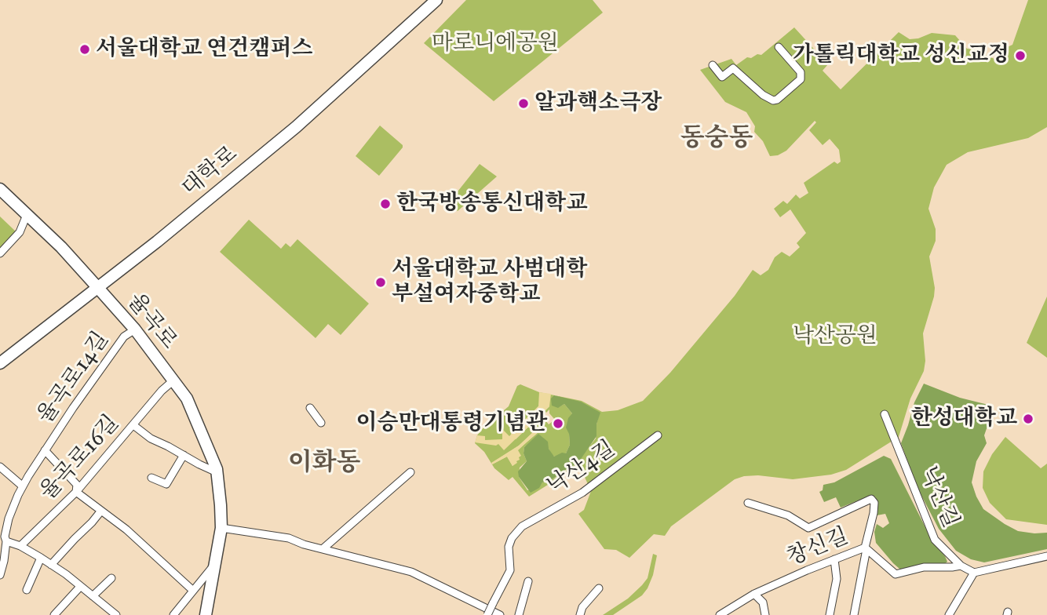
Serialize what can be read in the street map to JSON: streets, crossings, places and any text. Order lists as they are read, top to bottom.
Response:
{
  "streets": {
    "main road": ["대학로", "율곡로"],
    "street": [
      "율곡로14길",
      "율곡로16길",
      "낙산4길",
      "낙산길",
      "창신길"
    ]
  },
  "crossings": [
    ["대학로", "율곡로"],
    ["율곡로", "율곡로14길"],
    ["율곡로", "율곡로16길"],
    ["율곡로14길", "율곡로16길"],
    ["낙산길", "창신길"]
  ],
  "districts": ["동숭동", "이화동"],
  "parks": ["마로니에공원", "낙산공원"],
  "places": [
    "서울대학교 연건캠퍼스",
    "가톨릭대학교 성신교정",
    "알과핵소극장",
    "한국방송통신대학교",
    "서울대학교 사범대학 부설여자중학교",
    "한성대학교",
    "이승만대통령기념관"
  ]
}
